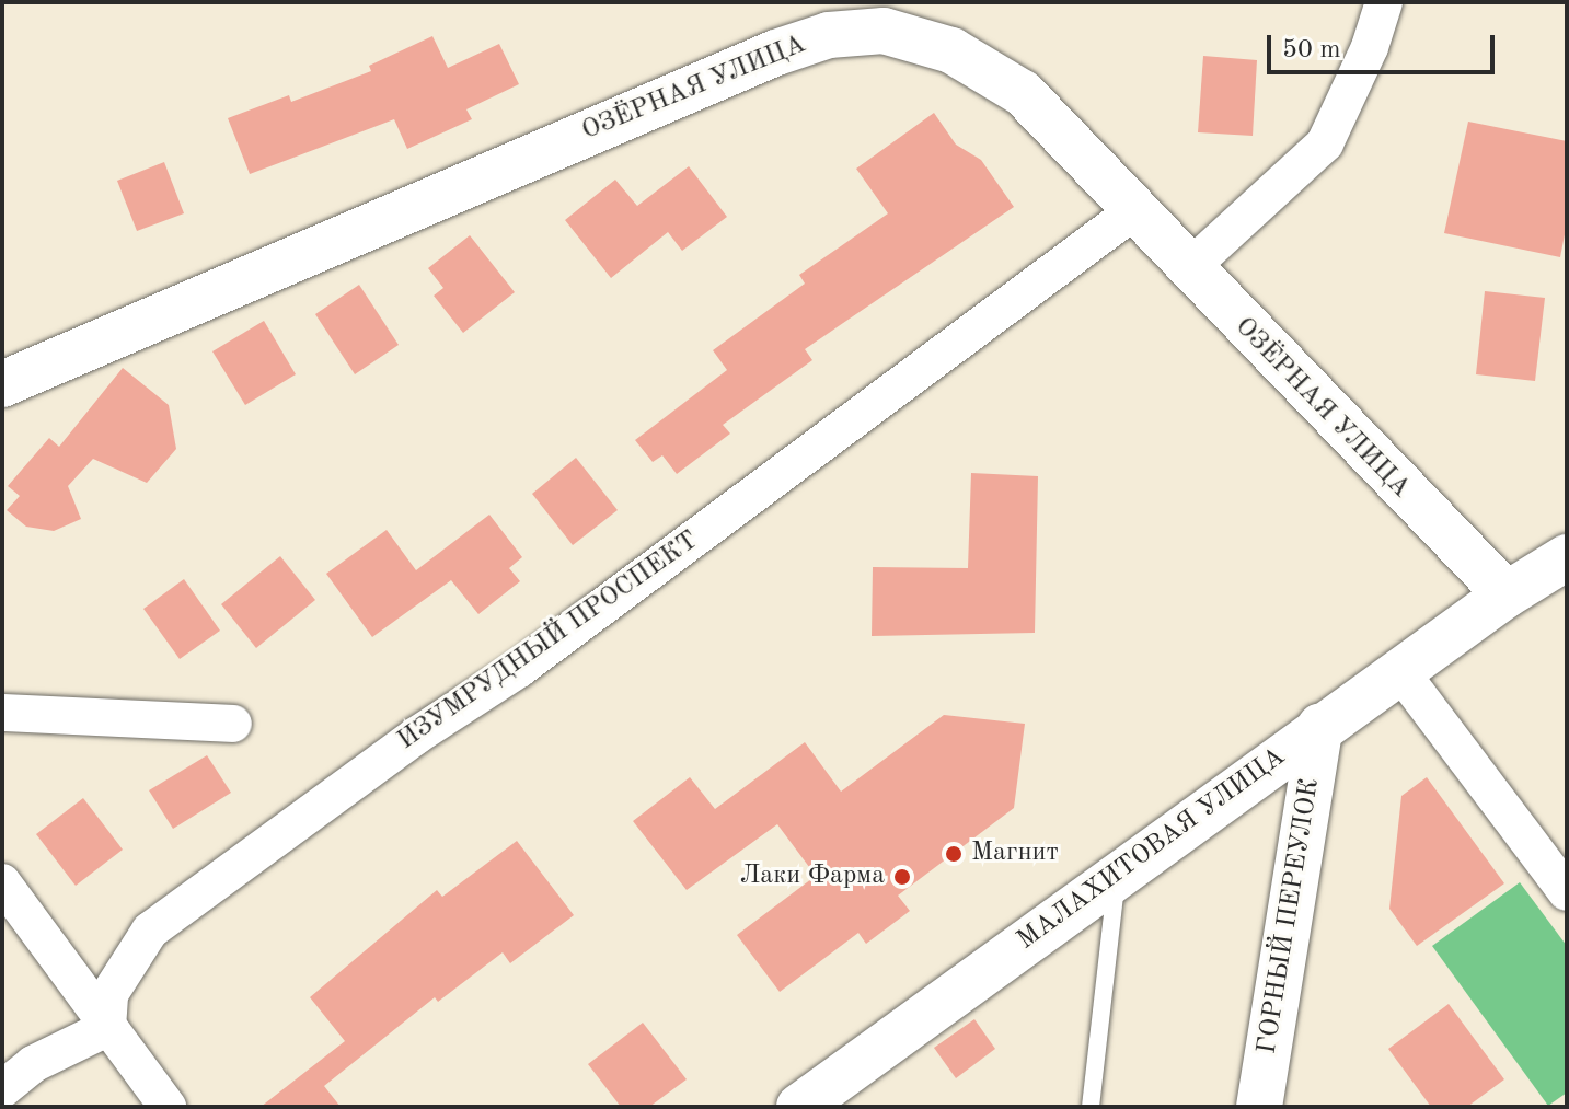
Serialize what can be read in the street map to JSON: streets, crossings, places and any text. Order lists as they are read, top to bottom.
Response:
{
  "streets": {
    "street": [
      "ОЗЁРНАЯ УЛИЦА",
      "ИЗУМРУДНЫЙ ПРОСПЕКТ",
      "МАЛАХИТОВАЯ УЛИЦА",
      "ГОРНЫЙ ПЕРЕУЛОК"
    ]
  },
  "crossings": [
    ["ОЗЁРНАЯ УЛИЦА", "ИЗУМРУДНЫЙ ПРОСПЕКТ"],
    ["ОЗЁРНАЯ УЛИЦА", "МАЛАХИТОВАЯ УЛИЦА"],
    ["МАЛАХИТОВАЯ УЛИЦА", "ГОРНЫЙ ПЕРЕУЛОК"]
  ],
  "places": ["Магнит", "Лаки Фарма"],
  "scale_bar": "50 m"
}
